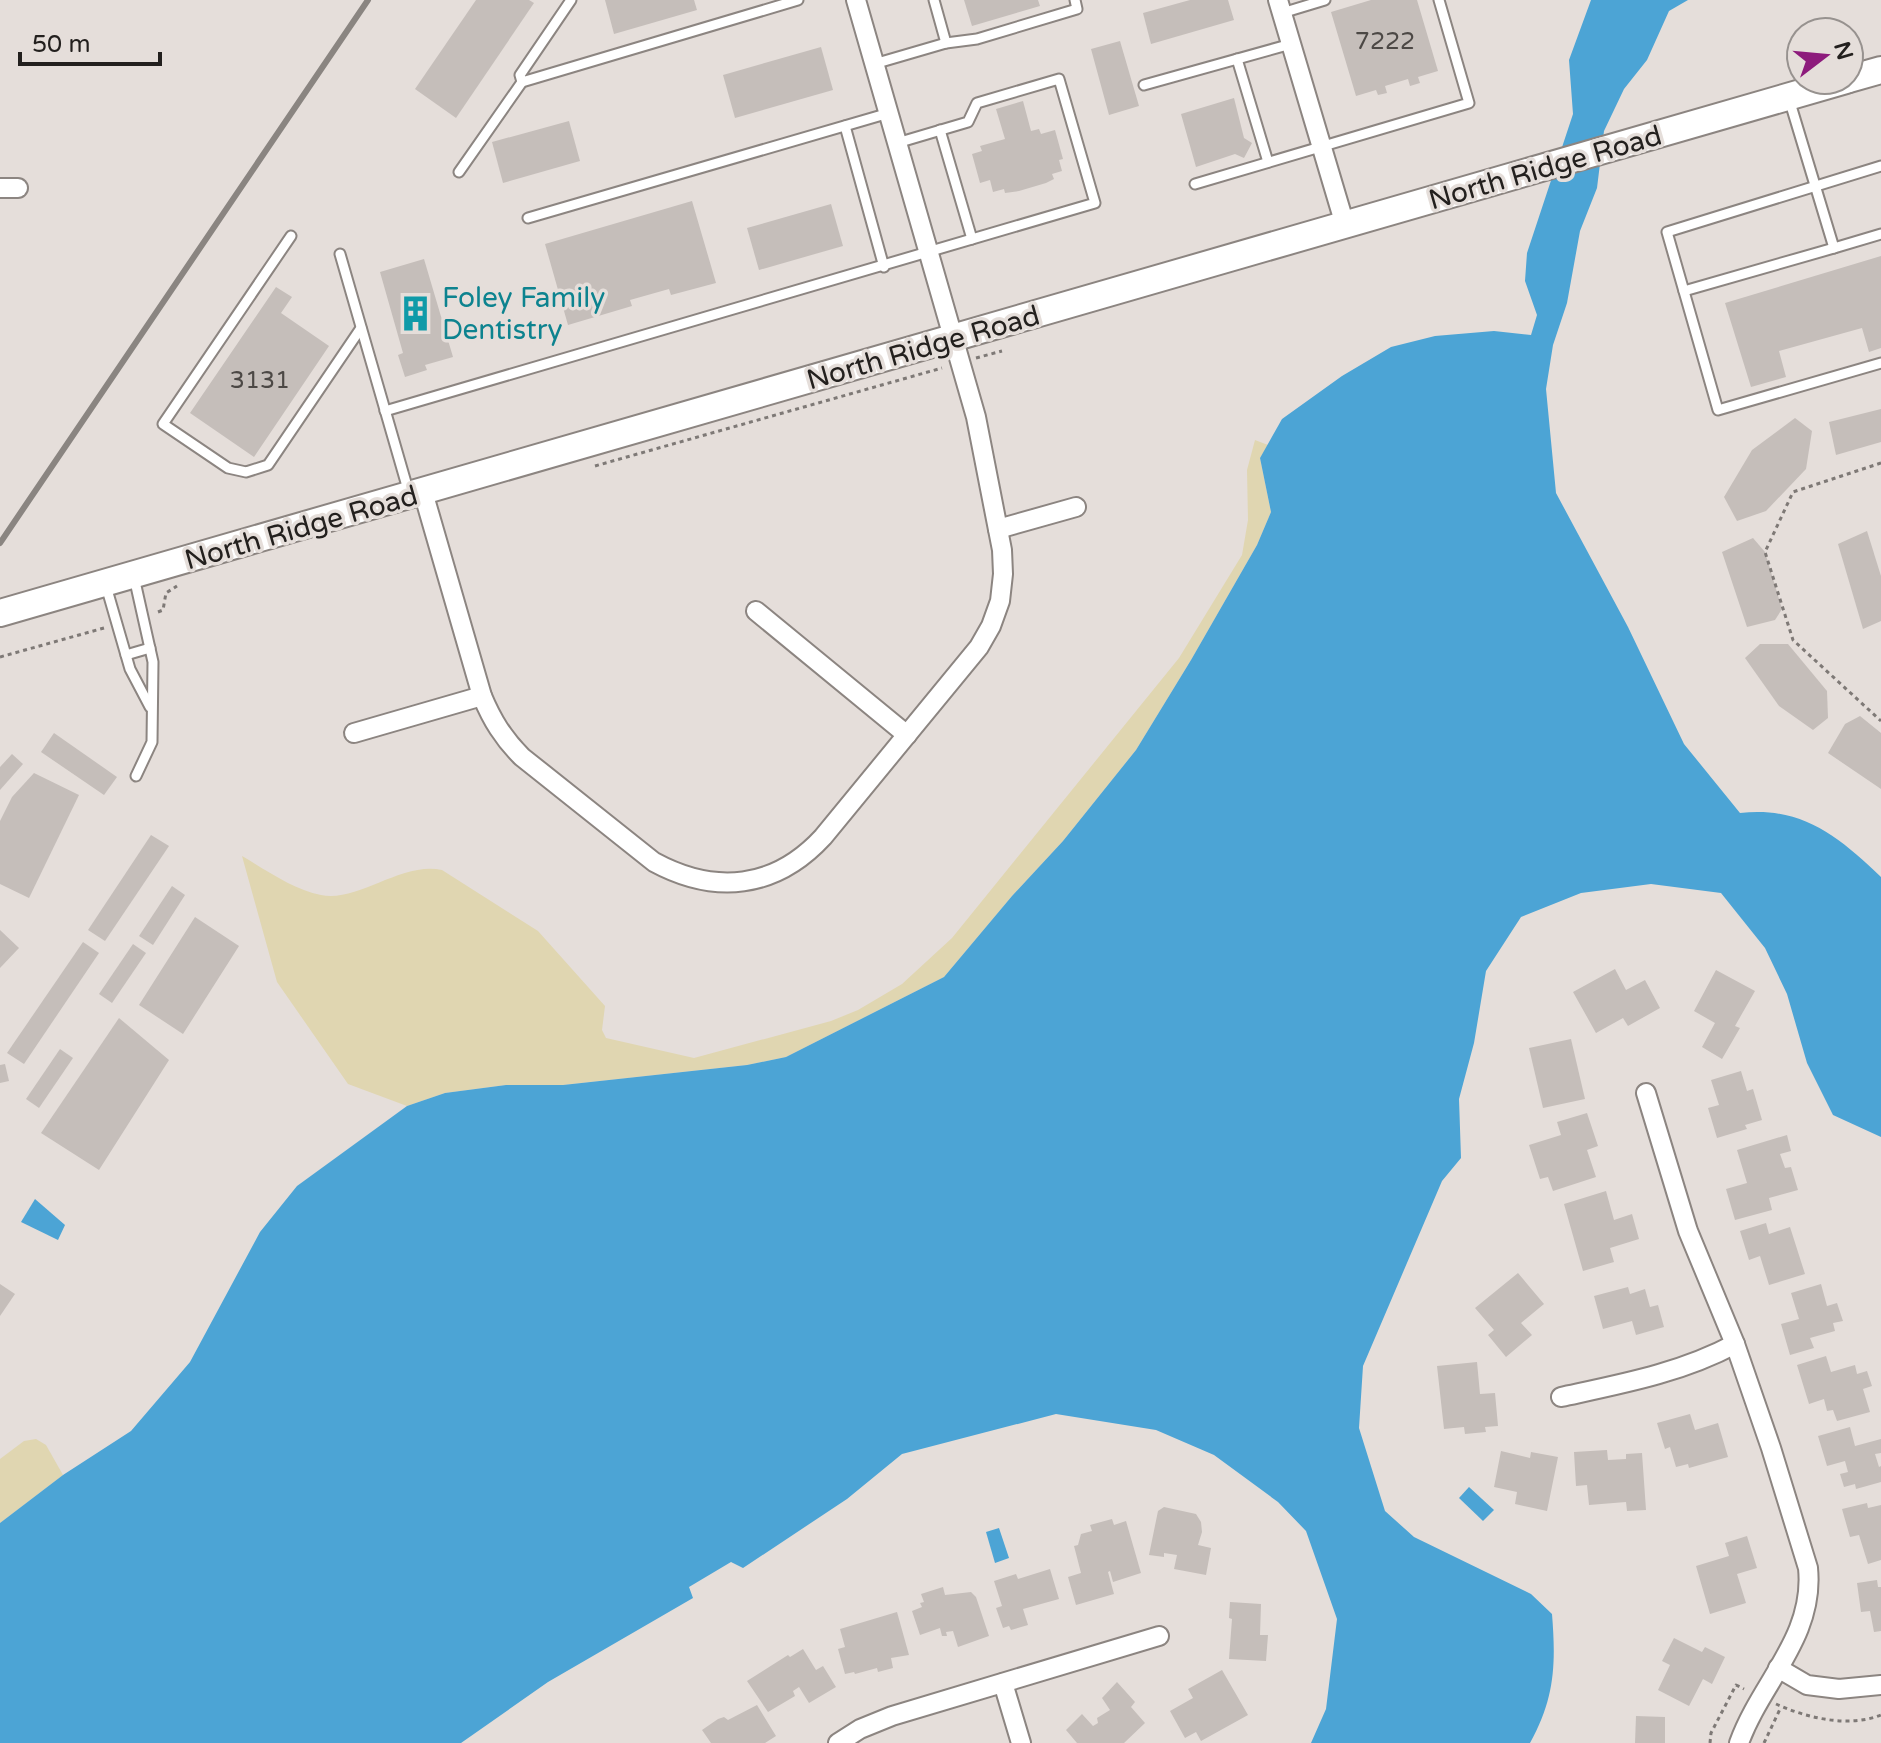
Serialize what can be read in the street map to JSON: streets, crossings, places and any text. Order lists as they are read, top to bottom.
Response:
{
  "streets": {
    "main road": ["North Ridge Road"]
  },
  "places": {
    "building": ["Foley Family Dentistry"]
  },
  "house_numbers": ["7222", "3131"],
  "scale_bar": "50 m",
  "north": "right"
}
